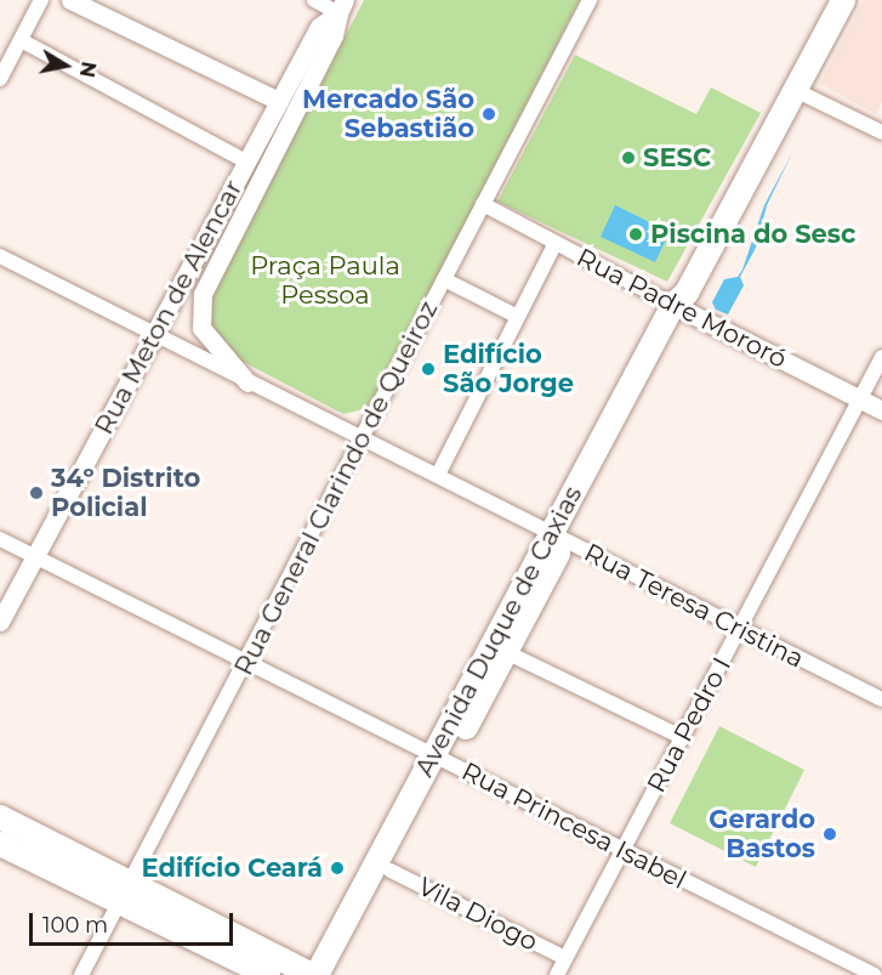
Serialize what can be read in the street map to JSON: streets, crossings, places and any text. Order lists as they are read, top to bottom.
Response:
{
  "streets": {
    "main road": ["Avenida Duque de Caxias"],
    "street": [
      "Rua Meton de Alencar",
      "Rua Padre Mororó",
      "Rua General Clarindo de Queiroz",
      "Rua Teresa Cristina",
      "Rua Pedro I",
      "Rua Princesa Isabel",
      "Vila Diogo"
    ]
  },
  "crossings": [
    ["Rua Meton de Alencar", "Rua Teresa Cristina"],
    ["Rua Meton de Alencar", "Rua Princesa Isabel"],
    ["Rua Padre Mororó", "Rua General Clarindo de Queiroz"],
    ["Rua Padre Mororó", "Avenida Duque de Caxias"],
    ["Rua Padre Mororó", "Rua Pedro I"],
    ["Rua General Clarindo de Queiroz", "Rua Teresa Cristina"],
    ["Rua General Clarindo de Queiroz", "Rua Princesa Isabel"],
    ["Rua Teresa Cristina", "Avenida Duque de Caxias"],
    ["Rua Teresa Cristina", "Rua Pedro I"],
    ["Avenida Duque de Caxias", "Rua Princesa Isabel"],
    ["Avenida Duque de Caxias", "Vila Diogo"],
    ["Rua Pedro I", "Rua Princesa Isabel"],
    ["Rua Pedro I", "Vila Diogo"]
  ],
  "parks": ["Praça Paula Pessoa"],
  "places": [
    "Mercado São Sebastião",
    "SESC",
    "Piscina do Sesc",
    "Edifício São Jorge",
    "34º Distrito Policial",
    "Gerardo Bastos",
    "Edifício Ceará"
  ],
  "scale_bar": "100 m",
  "north": "right"
}
